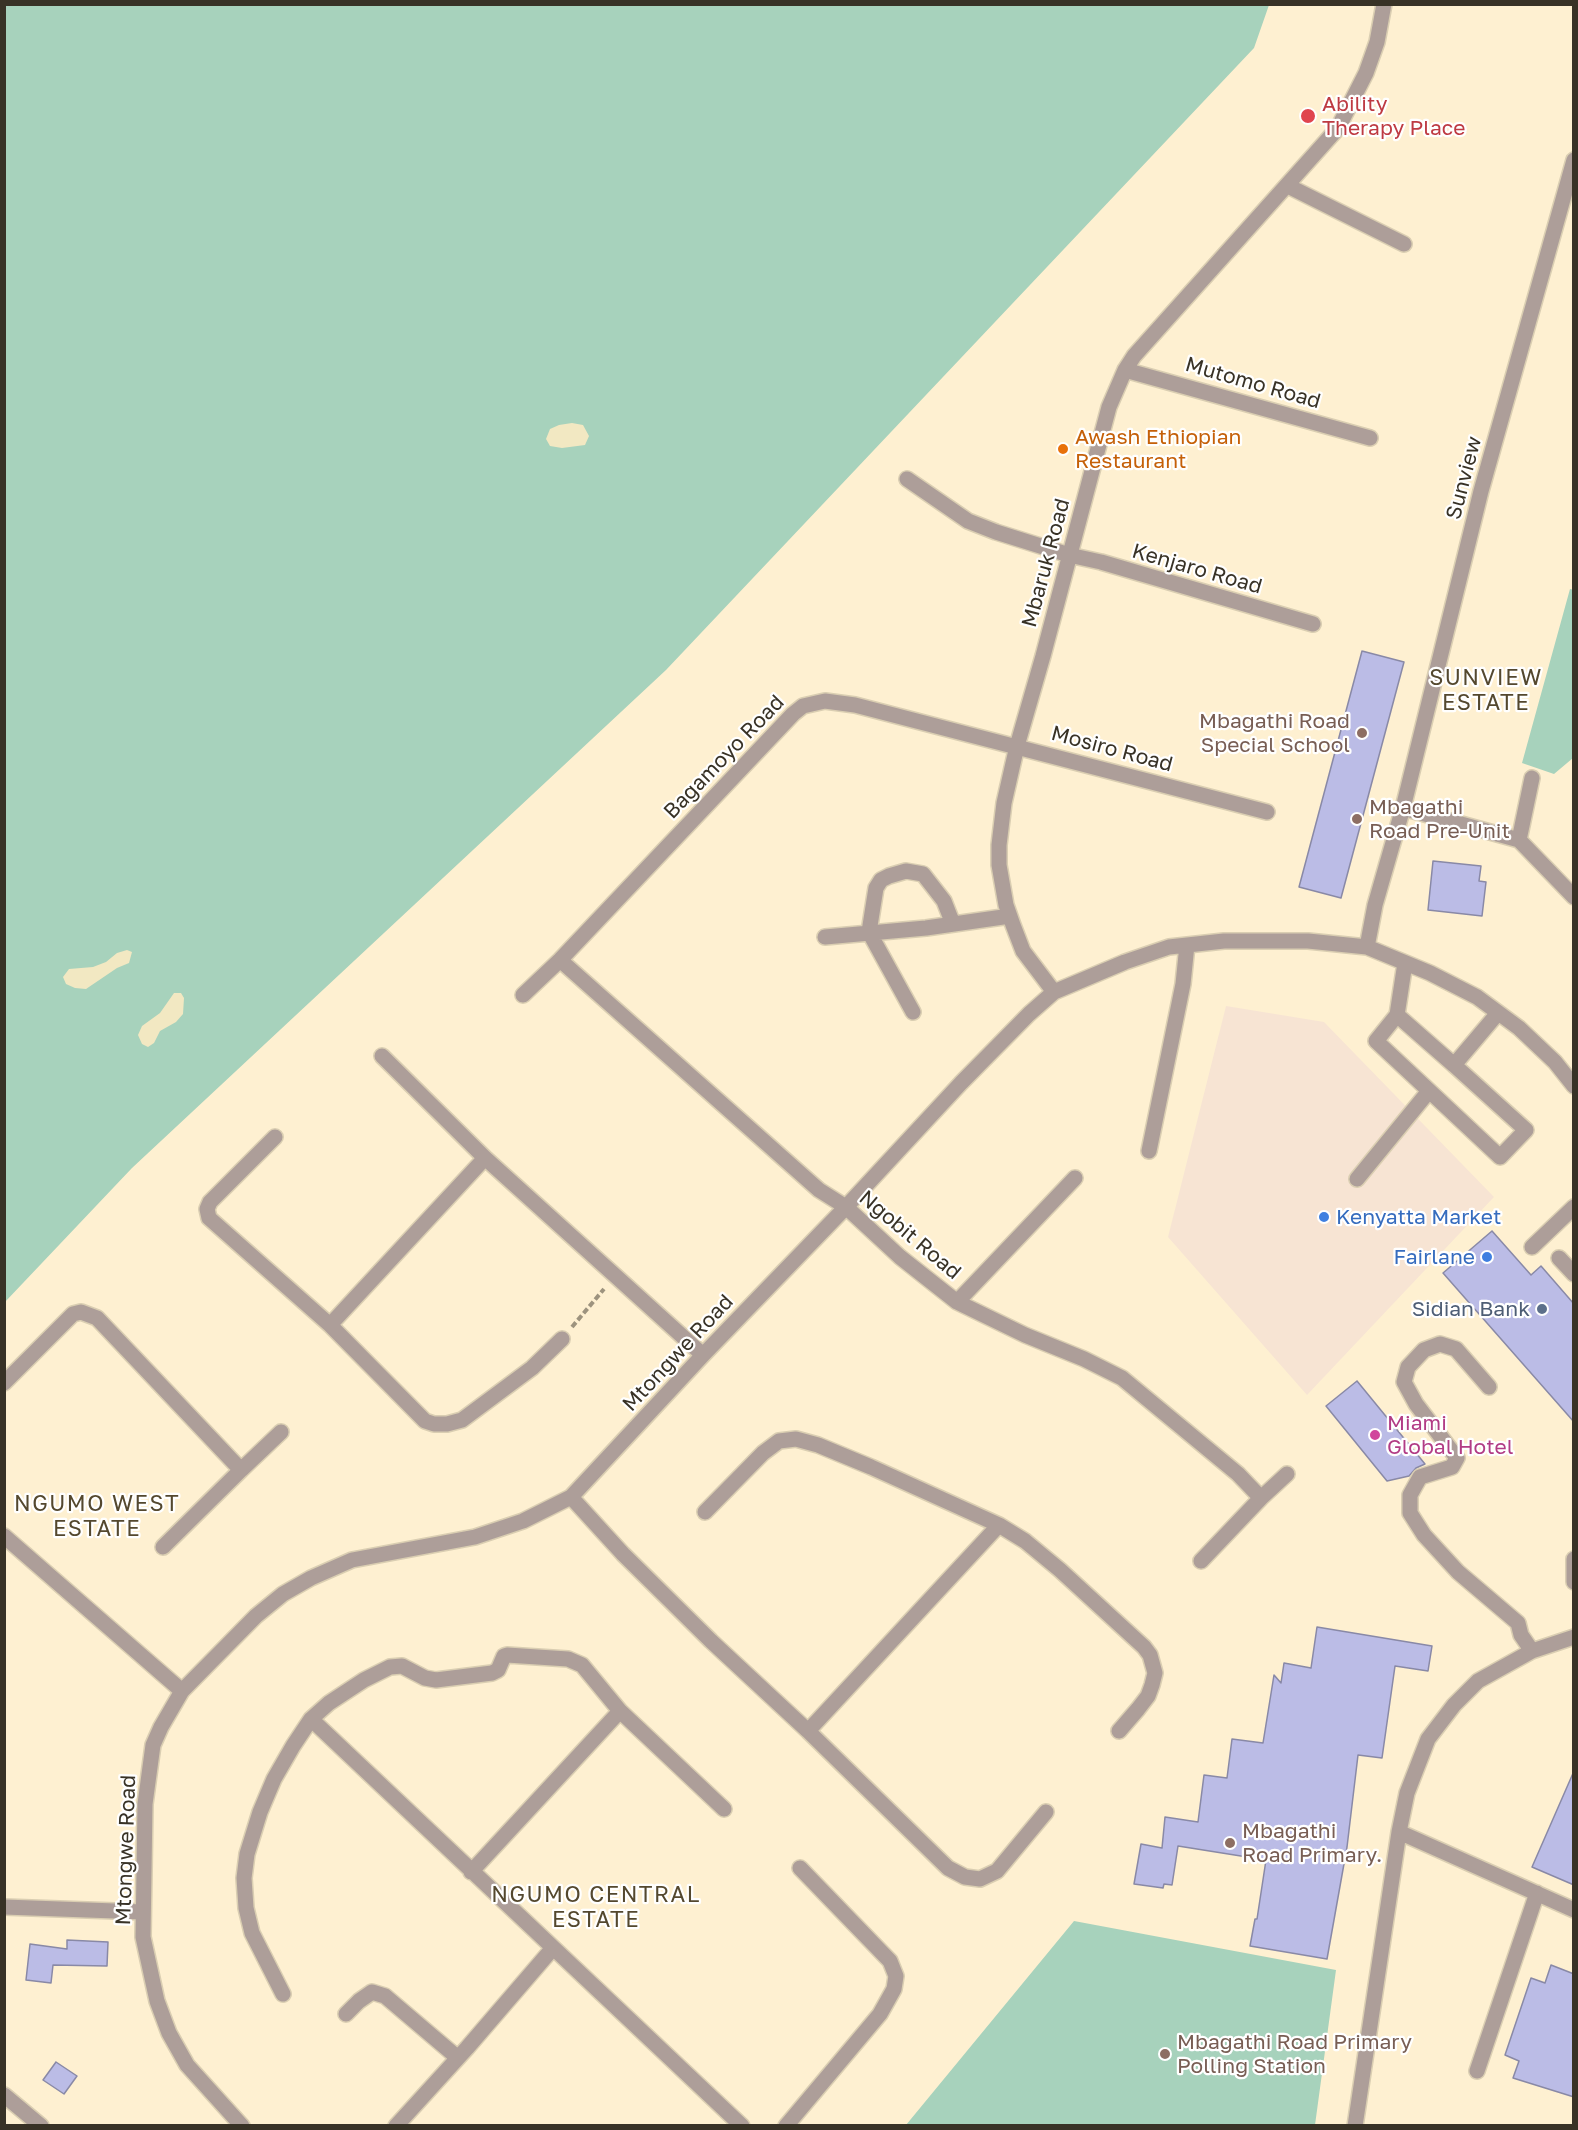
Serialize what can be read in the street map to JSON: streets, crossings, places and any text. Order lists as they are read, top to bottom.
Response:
{
  "streets": {
    "street": [
      "Mutomo Road",
      "Sunview",
      "Mbaruk Road",
      "Kenjaro Road",
      "Mosiro Road",
      "Bagamoyo Road",
      "Ngobit Road",
      "Mtongwe Road"
    ]
  },
  "crossings": [
    ["Mutomo Road", "Mbaruk Road"],
    ["Sunview", "Mtongwe Road"],
    ["Mbaruk Road", "Kenjaro Road"],
    ["Mbaruk Road", "Mosiro Road"],
    ["Mbaruk Road", "Bagamoyo Road"],
    ["Mbaruk Road", "Mtongwe Road"],
    ["Mosiro Road", "Bagamoyo Road"],
    ["Bagamoyo Road", "Ngobit Road"],
    ["Ngobit Road", "Mtongwe Road"]
  ],
  "districts": ["SUNVIEW ESTATE", "NGUMO WEST ESTATE", "NGUMO CENTRAL ESTATE"],
  "places": [
    "Ability Therapy Place",
    "Awash Ethiopian Restaurant",
    "Mbagathi Road Special School",
    "Mbagathi Road Pre-Unit",
    "Kenyatta Market",
    "Fairlane",
    "Sidian Bank",
    "Miami Global Hotel",
    "Mbagathi Road Primary.",
    "Mbagathi Road Primary Polling Station"
  ]
}
